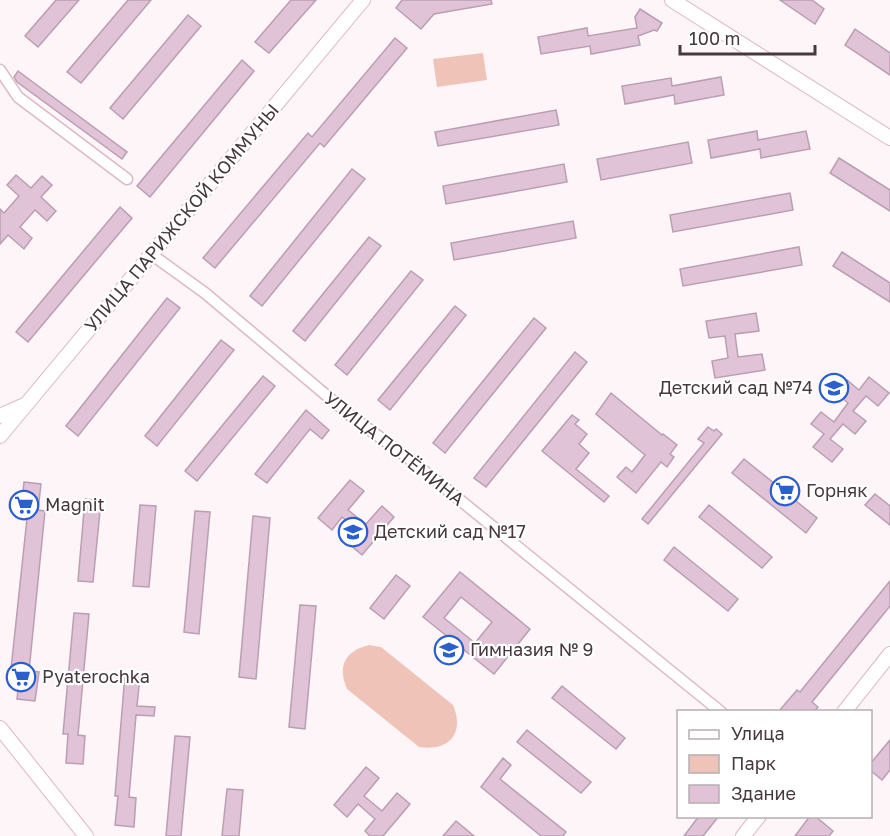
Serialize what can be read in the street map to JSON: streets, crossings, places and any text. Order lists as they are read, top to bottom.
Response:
{
  "streets": {
    "main road": ["УЛИЦА ПАРИЖСКОЙ КОММУНЫ"],
    "street": ["УЛИЦА ПОТЁМИНА"]
  },
  "crossings": [
    ["УЛИЦА ПАРИЖСКОЙ КОММУНЫ", "УЛИЦА ПОТЁМИНА"]
  ],
  "places": {
    "school or university": ["Детский сад №74", "Детский сад №17", "Гимназия № 9"],
    "supermarket": ["Горняк", "Magnit", "Pyaterochka"]
  },
  "legend": ["Улица", "Парк", "Здание"],
  "scale_bar": "100 m"
}
